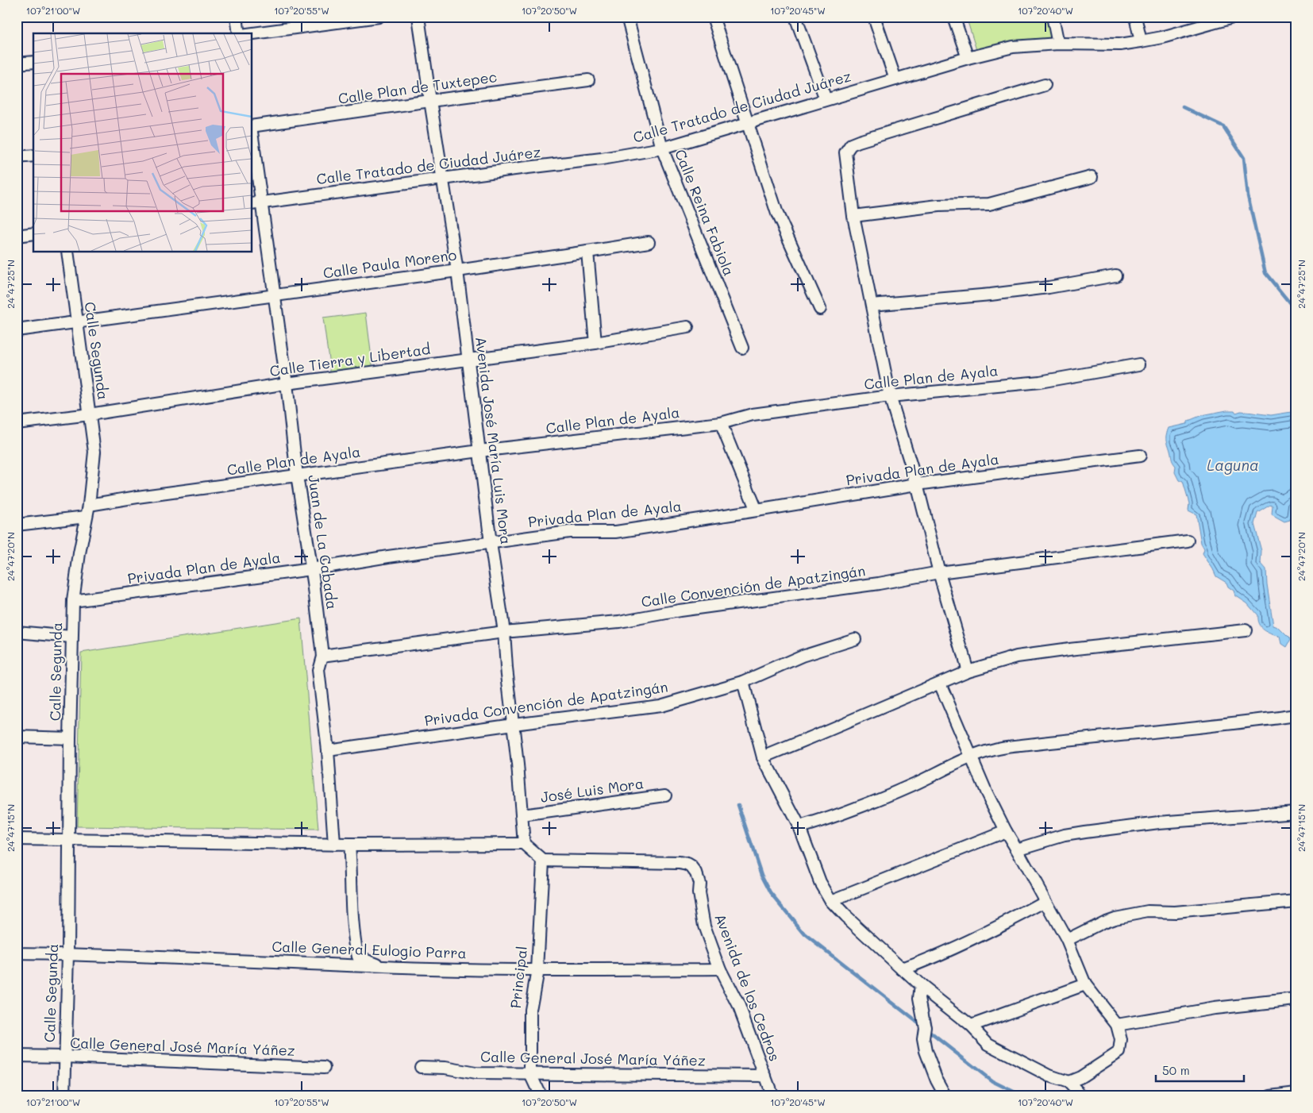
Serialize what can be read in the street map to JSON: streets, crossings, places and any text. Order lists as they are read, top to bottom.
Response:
{
  "streets": {
    "street": [
      "Calle Plan de Tuxtepec",
      "Calle Tratado de Ciudad Juárez",
      "Calle Reina Fabiola",
      "Calle Paula Moreno",
      "Calle Segunda",
      "Calle Tierra y Libertad",
      "Calle Plan de Ayala",
      "Avenida José María Luis Mora",
      "Privada Plan de Ayala",
      "Juan de La Cabada",
      "Calle Convención de Apatzingán",
      "Privada Convención de Apatzingán",
      "José Luis Mora",
      "Calle General Eulogio Parra",
      "Principal",
      "Avenida de los Cedros",
      "Calle General José María Yáñez"
    ]
  },
  "crossings": [
    ["Calle Plan de Tuxtepec", "Avenida José María Luis Mora"],
    ["Calle Tratado de Ciudad Juárez", "Calle Reina Fabiola"],
    ["Calle Tratado de Ciudad Juárez", "Avenida José María Luis Mora"],
    ["Calle Tratado de Ciudad Juárez", "Juan de La Cabada"],
    ["Calle Paula Moreno", "Calle Segunda"],
    ["Calle Paula Moreno", "Avenida José María Luis Mora"],
    ["Calle Paula Moreno", "Juan de La Cabada"],
    ["Calle Segunda", "Calle Tierra y Libertad"],
    ["Calle Segunda", "Calle Plan de Ayala"],
    ["Calle Segunda", "Privada Plan de Ayala"],
    ["Calle Segunda", "Calle General Eulogio Parra"],
    ["Calle Segunda", "Calle General José María Yáñez"],
    ["Calle Tierra y Libertad", "Avenida José María Luis Mora"],
    ["Calle Tierra y Libertad", "Juan de La Cabada"],
    ["Calle Plan de Ayala", "Avenida José María Luis Mora"],
    ["Calle Plan de Ayala", "Juan de La Cabada"],
    ["Avenida José María Luis Mora", "Privada Plan de Ayala"],
    ["Avenida José María Luis Mora", "Calle Convención de Apatzingán"],
    ["Avenida José María Luis Mora", "Privada Convención de Apatzingán"],
    ["Avenida José María Luis Mora", "José Luis Mora"],
    ["Privada Plan de Ayala", "Juan de La Cabada"],
    ["Juan de La Cabada", "Calle Convención de Apatzingán"],
    ["Juan de La Cabada", "Privada Convención de Apatzingán"],
    ["Calle General Eulogio Parra", "Principal"],
    ["Calle General Eulogio Parra", "Avenida de los Cedros"],
    ["Principal", "Avenida de los Cedros"],
    ["Principal", "Calle General José María Yáñez"],
    ["Avenida de los Cedros", "Calle General José María Yáñez"]
  ],
  "water": ["Laguna"],
  "scale_bar": "50 m",
  "coordinates": [
    "107°21'00\"W",
    "107°20'55\"W",
    "107°20'50\"W",
    "107°20'45\"W",
    "107°20'40\"W",
    "24°47'25\"N",
    "24°47'20\"N",
    "24°47'15\"N"
  ]
}
